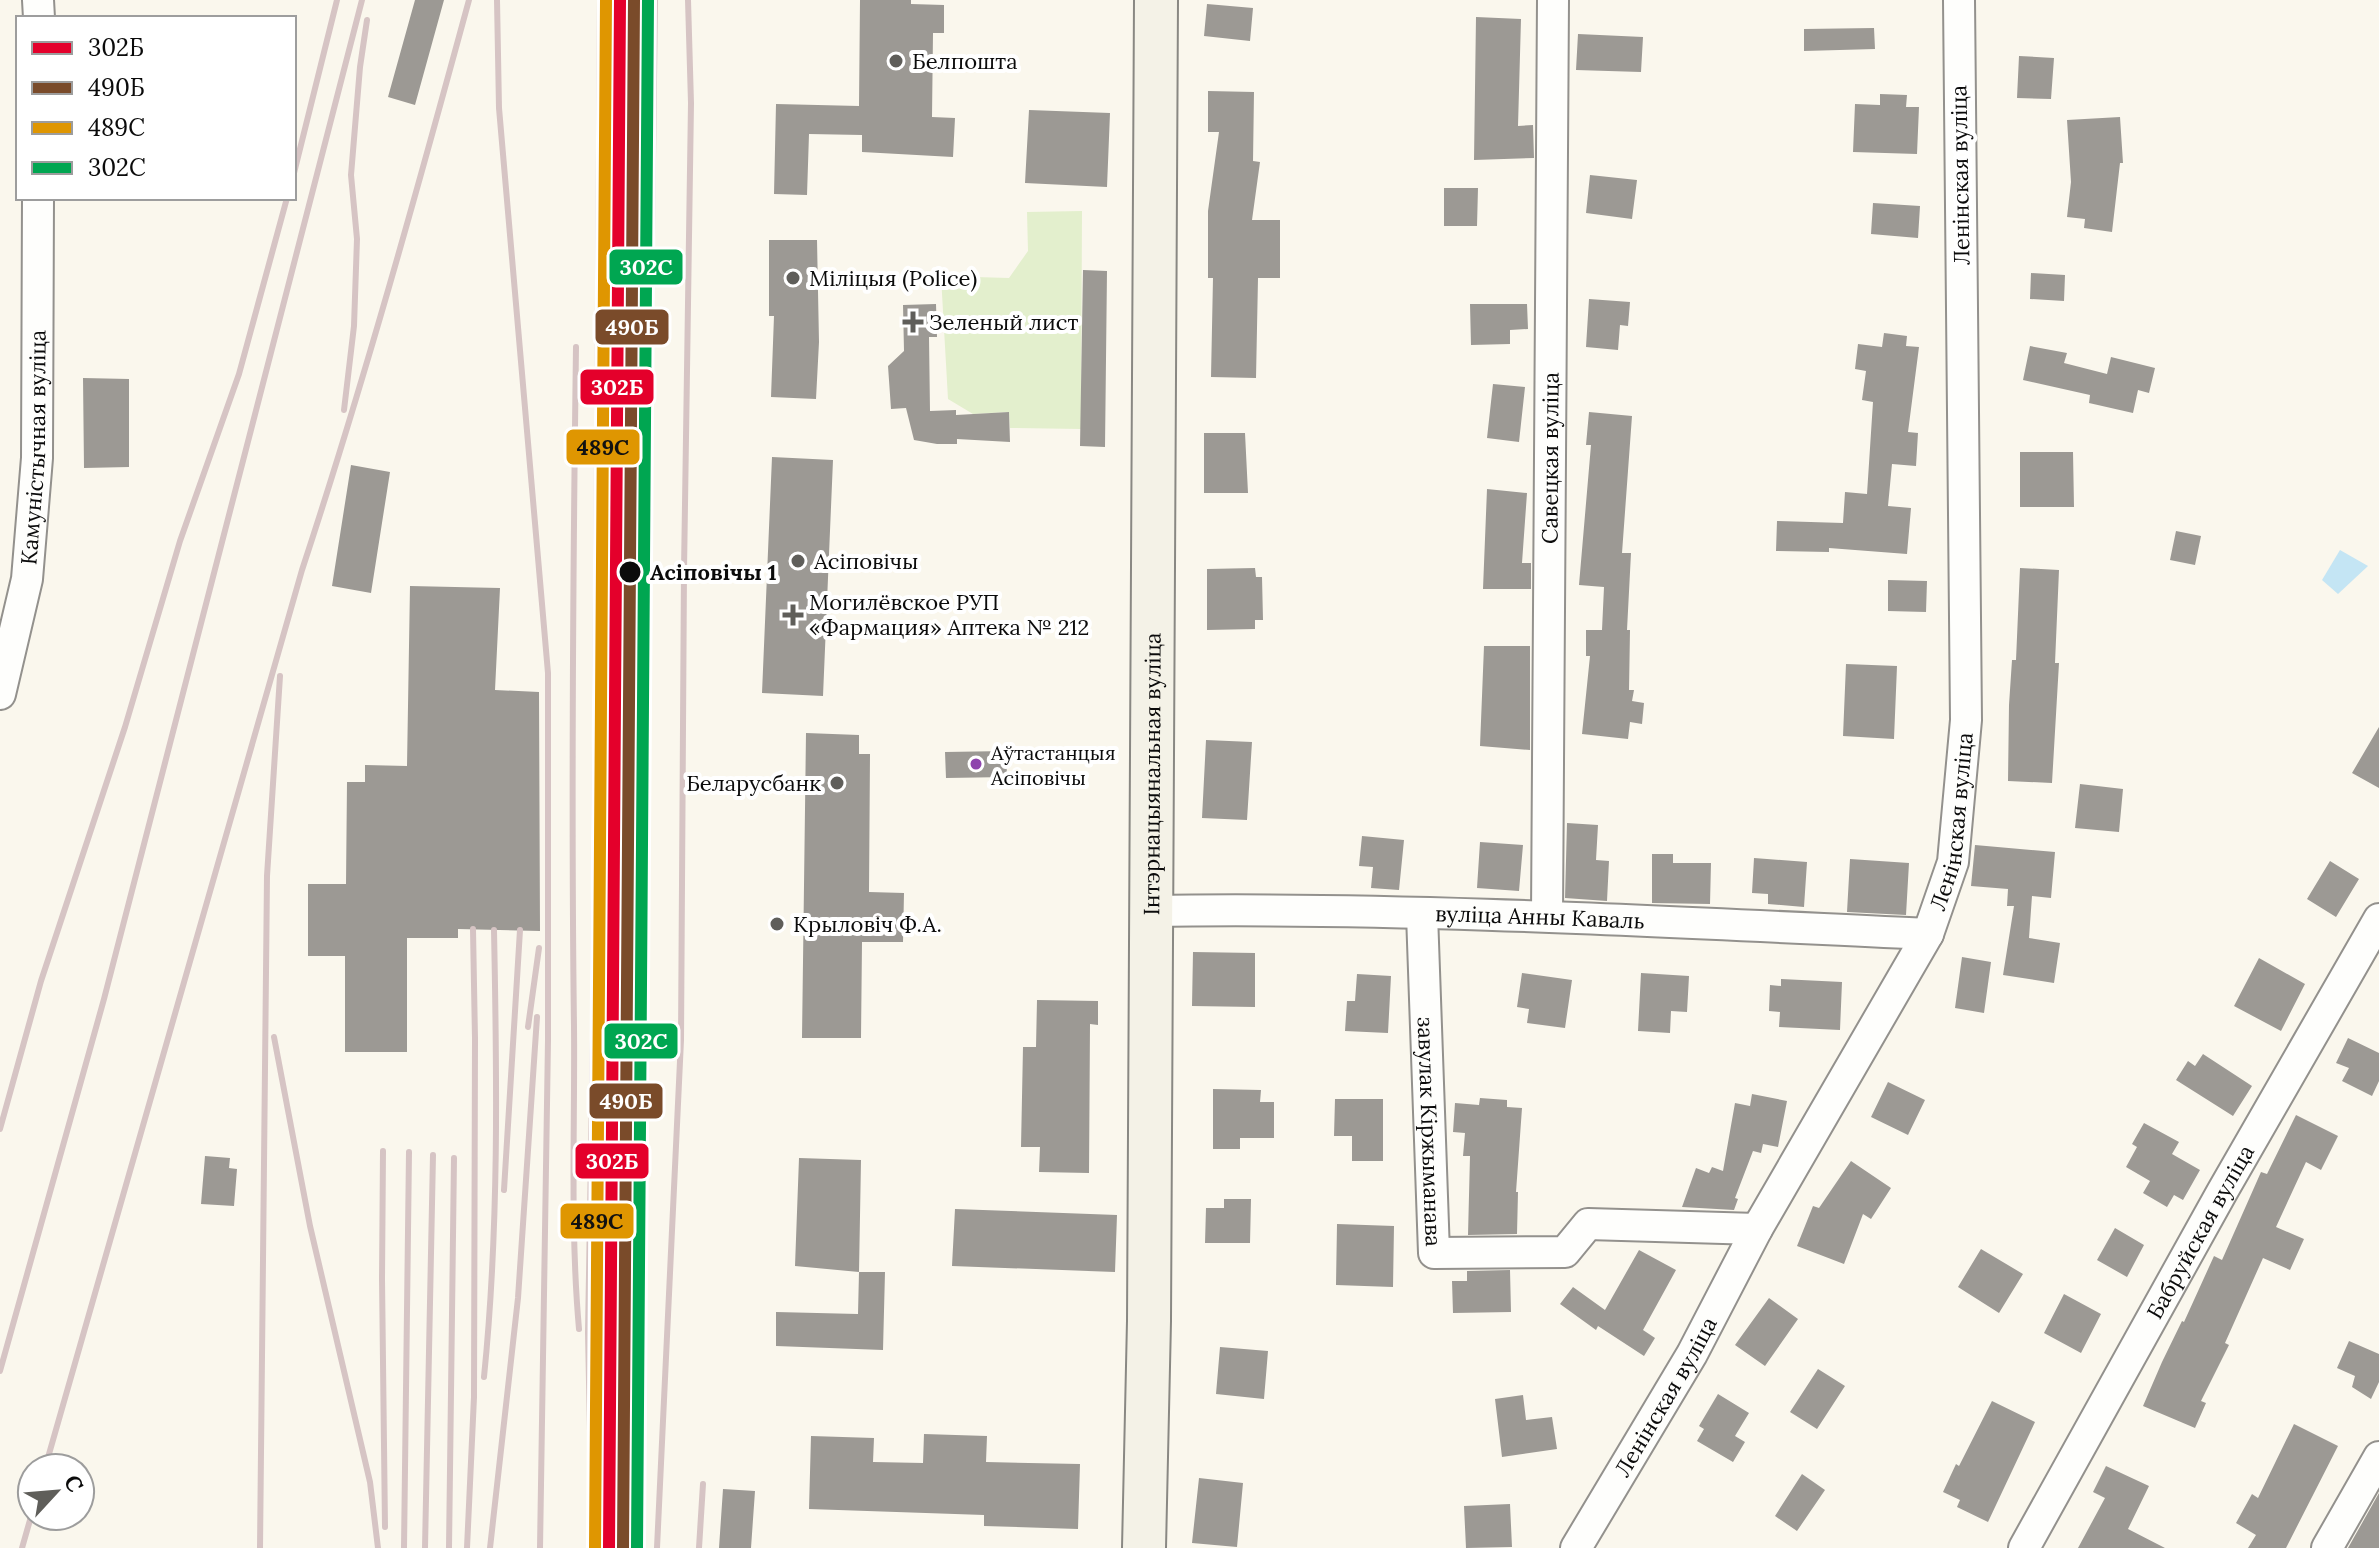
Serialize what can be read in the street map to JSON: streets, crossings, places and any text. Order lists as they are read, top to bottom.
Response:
{
  "streets": {
    "street": [
      "Ленінская вуліца",
      "Камуністычная вуліца",
      "Савецкая вуліца",
      "Інтэрнацыянальная вуліца",
      "вуліца Анны Каваль",
      "завулак Кіржыманава",
      "Бабруйская вуліца"
    ]
  },
  "crossings": [
    ["Ленінская вуліца", "вуліца Анны Каваль"],
    ["Ленінская вуліца", "завулак Кіржыманава"],
    ["Савецкая вуліца", "вуліца Анны Каваль"],
    ["Інтэрнацыянальная вуліца", "вуліца Анны Каваль"],
    ["вуліца Анны Каваль", "завулак Кіржыманава"]
  ],
  "places": {
    "other": [
      "Белпошта",
      "Міліцыя (Police)",
      "Асіповічы",
      "Асіповічы 1",
      "Аўтастанцыя Асіповічы",
      "Беларусбанк",
      "Крыловіч Ф.А."
    ],
    "health": ["Зеленый лист", "Могилёвское РУП «Фармация» Аптека № 212"]
  },
  "lines": [
    "transit line 302Б",
    "transit line 490Б",
    "transit line 489С",
    "transit line 302С"
  ],
  "legend": [
    "302Б",
    "490Б",
    "489С",
    "302С"
  ],
  "north": "top right"
}
